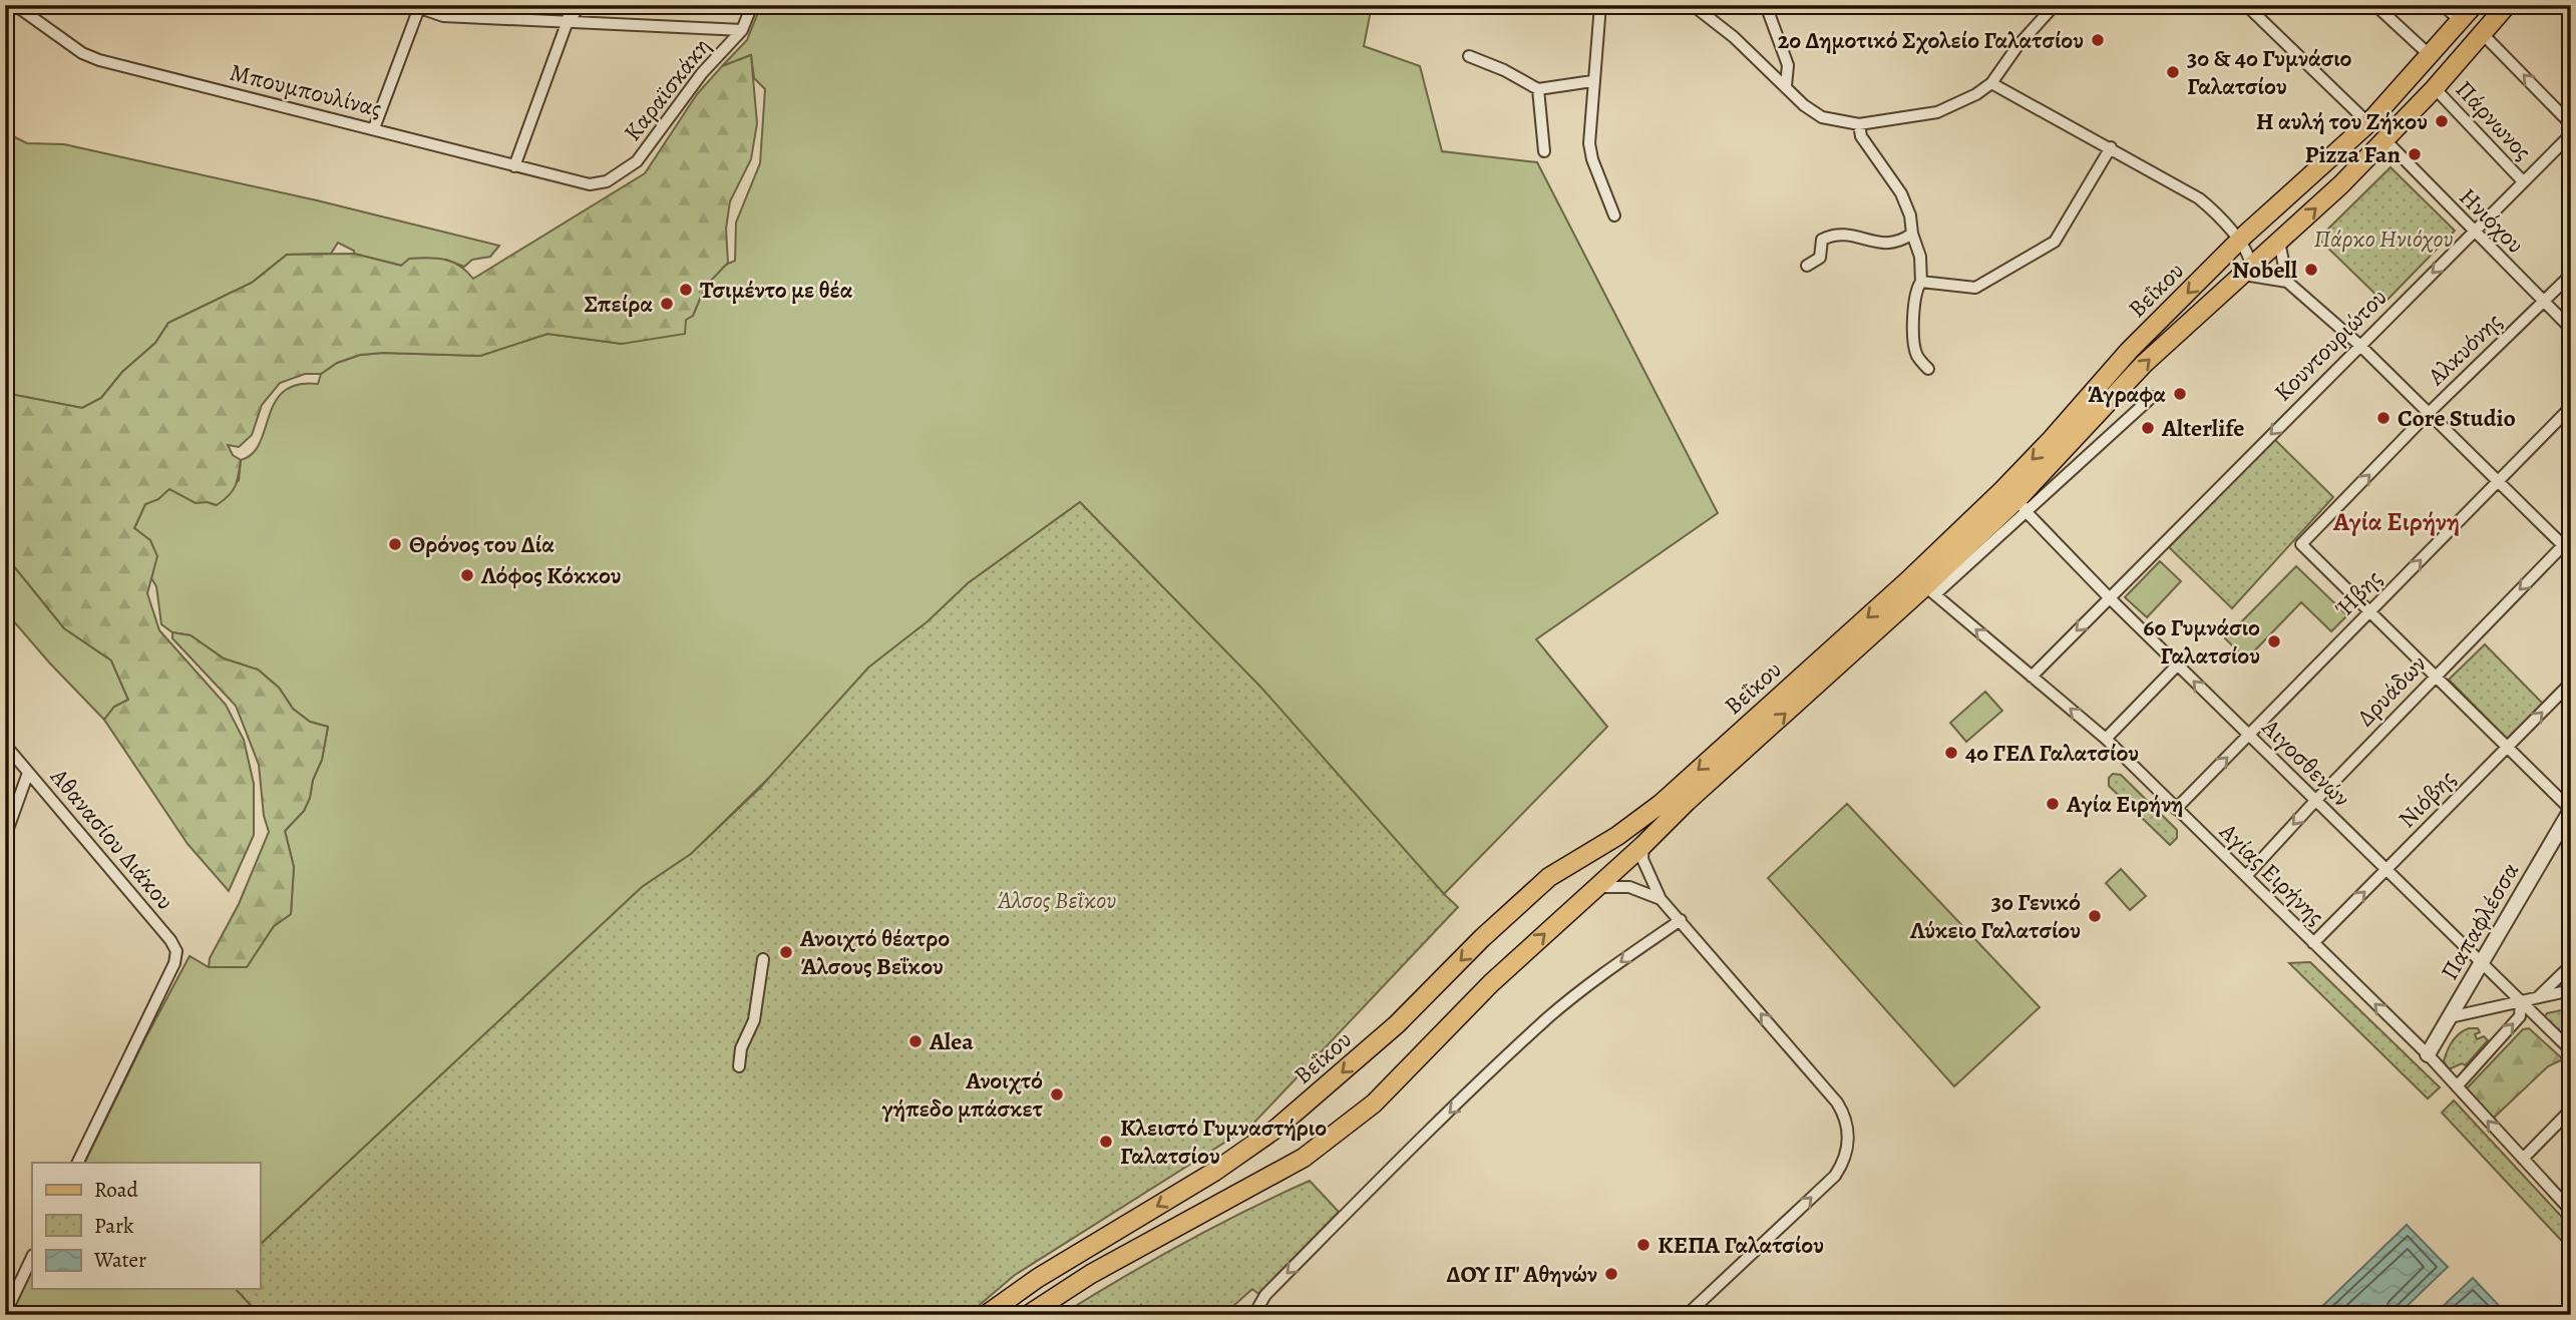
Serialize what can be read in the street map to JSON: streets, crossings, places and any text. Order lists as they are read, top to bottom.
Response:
{
  "streets": {
    "main road": ["Βεΐκου"],
    "street": [
      "Καραϊσκάκη",
      "Μπουμπουλίνας",
      "Πάρνωνος",
      "Ηνιόχου",
      "Κουντουριώτου",
      "Αλκυόνης",
      "Ήβης",
      "Δρυάδων",
      "Αιγοσθενών",
      "Νιόβης",
      "Αθανασίου Διάκου",
      "Αγίας Ειρήνης",
      "Παπαφλέσσα"
    ]
  },
  "crossings": [
    ["Καραϊσκάκη", "Μπουμπουλίνας"],
    ["Πάρνωνος", "Βεΐκου"],
    ["Πάρνωνος", "Κουντουριώτου"],
    ["Ηνιόχου", "Βεΐκου"],
    ["Ηνιόχου", "Κουντουριώτου"],
    ["Ηνιόχου", "Αλκυόνης"],
    ["Βεΐκου", "Αιγοσθενών"],
    ["Βεΐκου", "Αγίας Ειρήνης"],
    ["Κουντουριώτου", "Αιγοσθενών"],
    ["Κουντουριώτου", "Αγίας Ειρήνης"],
    ["Αλκυόνης", "Ήβης"],
    ["Ήβης", "Αιγοσθενών"],
    ["Ήβης", "Αγίας Ειρήνης"],
    ["Δρυάδων", "Αιγοσθενών"],
    ["Δρυάδων", "Αγίας Ειρήνης"],
    ["Αιγοσθενών", "Νιόβης"],
    ["Αιγοσθενών", "Παπαφλέσσα"],
    ["Νιόβης", "Αγίας Ειρήνης"],
    ["Αγίας Ειρήνης", "Παπαφλέσσα"]
  ],
  "one_way": [
    "Κουντουριώτου",
    "Ήβης",
    "Δρυάδων",
    "Νιόβης",
    "Αγίας Ειρήνης"
  ],
  "districts": ["Αγία Ειρήνη"],
  "parks": ["Πάρκο Ηνιόχου", "Άλσος Βεΐκου"],
  "places": [
    "2ο Δημοτικό Σχολείο Γαλατσίου",
    "3ο & 4ο Γυμνάσιο Γαλατσίου",
    "Η αυλή του Ζήκου",
    "Pizza Fan",
    "Nobell",
    "Τσιμέντο με θέα",
    "Σπείρα",
    "Άγραφα",
    "Core Studio",
    "Alterlife",
    "Θρόνος του Δία",
    "Λόφος Κόκκου",
    "6ο Γυμνάσιο Γαλατσίου",
    "4ο ΓΕΛ Γαλατσίου",
    "Αγία Ειρήνη",
    "3ο Γενικό Λύκειο Γαλατσίου",
    "Ανοιχτό θέατρο Άλσους Βεΐκου",
    "Alea",
    "Ανοιχτό γήπεδο μπάσκετ",
    "Κλειστό Γυμναστήριο Γαλατσίου",
    "ΚΕΠΑ Γαλατσίου",
    "ΔΟΥ ΙΓ' Αθηνών"
  ],
  "legend": ["Road", "Park", "Water"]
}
